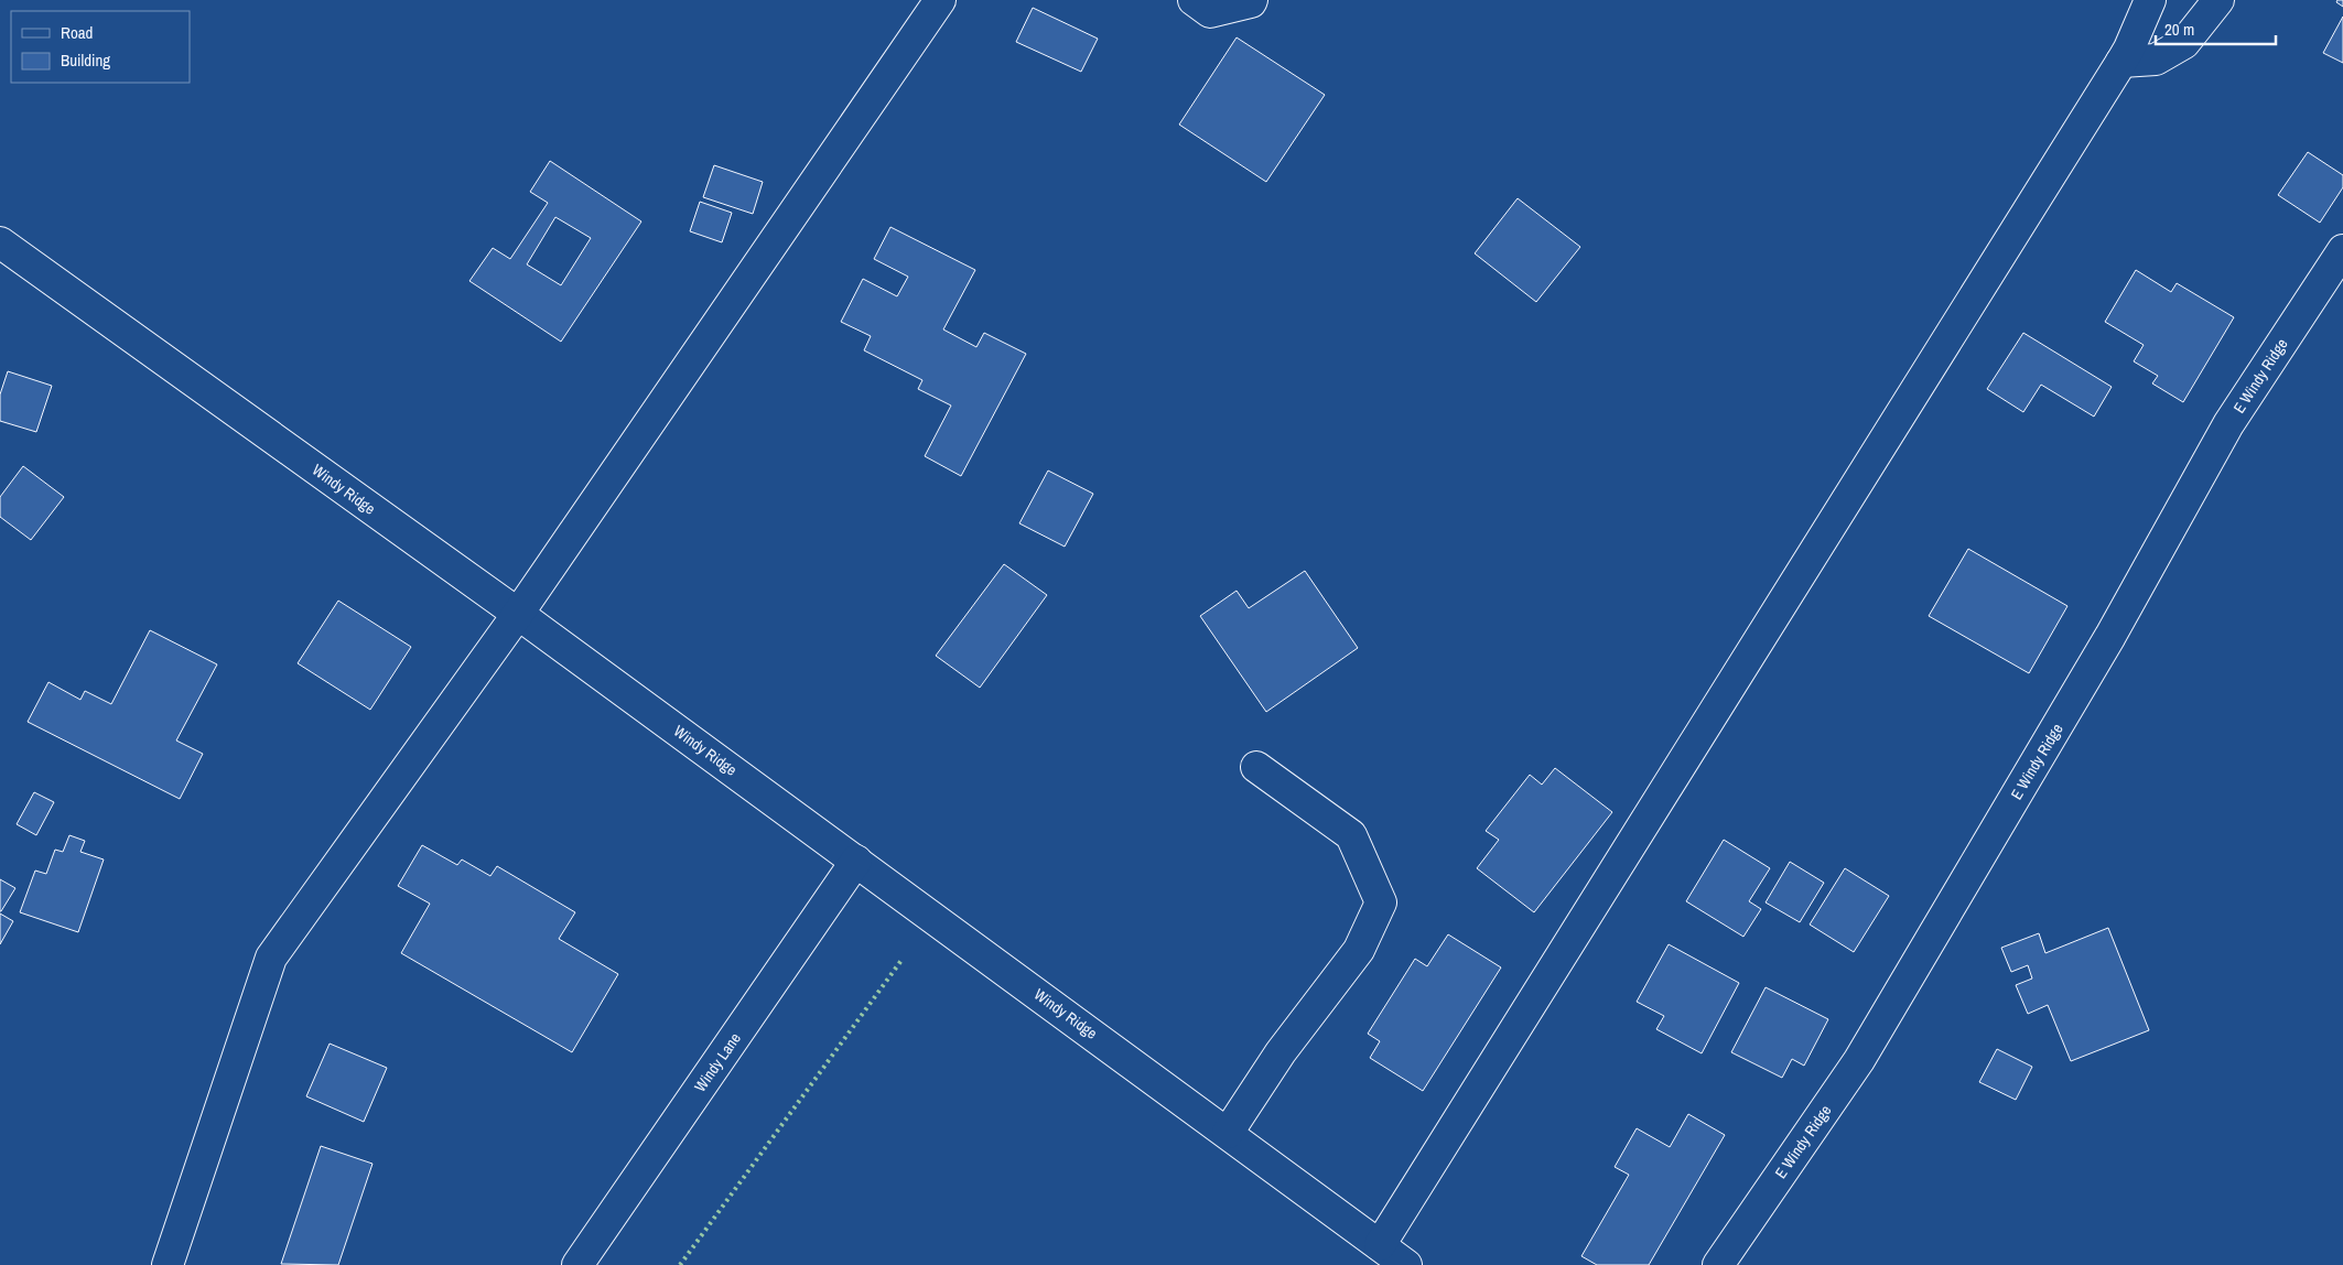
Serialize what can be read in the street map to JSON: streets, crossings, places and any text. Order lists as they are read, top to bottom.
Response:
{
  "streets": {
    "street": ["E Windy Ridge", "Windy Ridge", "Windy Lane"]
  },
  "crossings": [
    ["Windy Ridge", "Windy Lane"]
  ],
  "legend": ["Road", "Building"],
  "scale_bar": "20 m"
}
